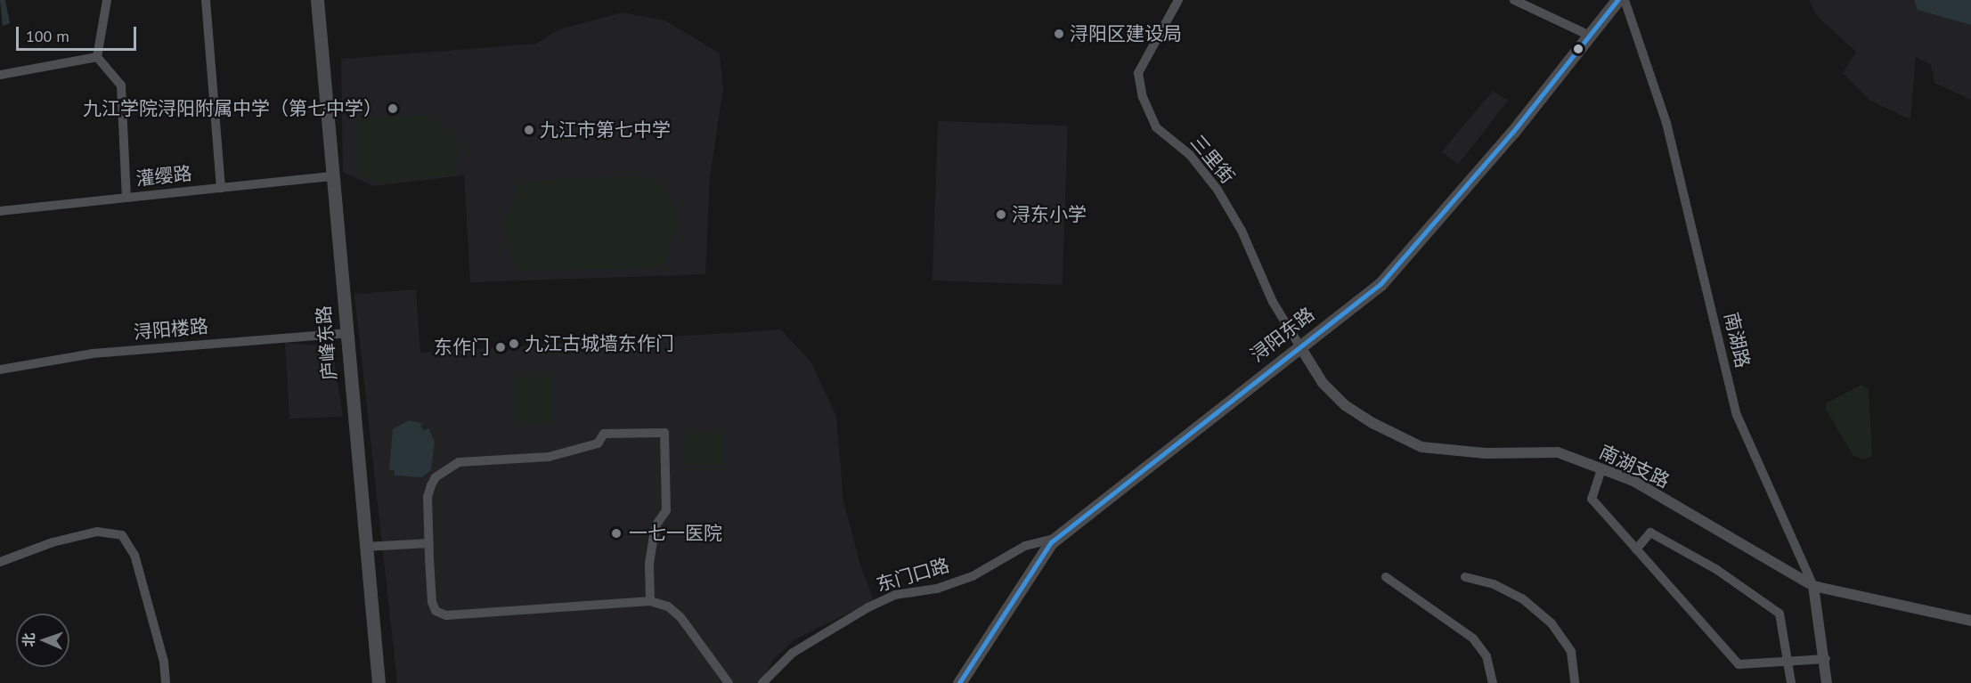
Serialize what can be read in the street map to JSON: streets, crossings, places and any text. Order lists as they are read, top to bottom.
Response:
{
  "streets": {
    "main road": ["浔阳东路", "庐峰东路"],
    "street": [
      "三里街",
      "灌缨路",
      "浔阳楼路",
      "南湖路",
      "南湖支路",
      "东门口路"
    ]
  },
  "crossings": [
    ["三里街", "浔阳东路"],
    ["三里街", "南湖支路"],
    ["灌缨路", "庐峰东路"],
    ["浔阳楼路", "庐峰东路"],
    ["浔阳东路", "南湖支路"],
    ["浔阳东路", "东门口路"],
    ["南湖路", "南湖支路"]
  ],
  "places": [
    "浔阳区建设局",
    "九江学院浔阳附属中学（第七中学）",
    "九江市第七中学",
    "浔东小学",
    "九江古城墙东作门",
    "东作门",
    "一七一医院"
  ],
  "scale_bar": "100 m",
  "north": "left"
}
